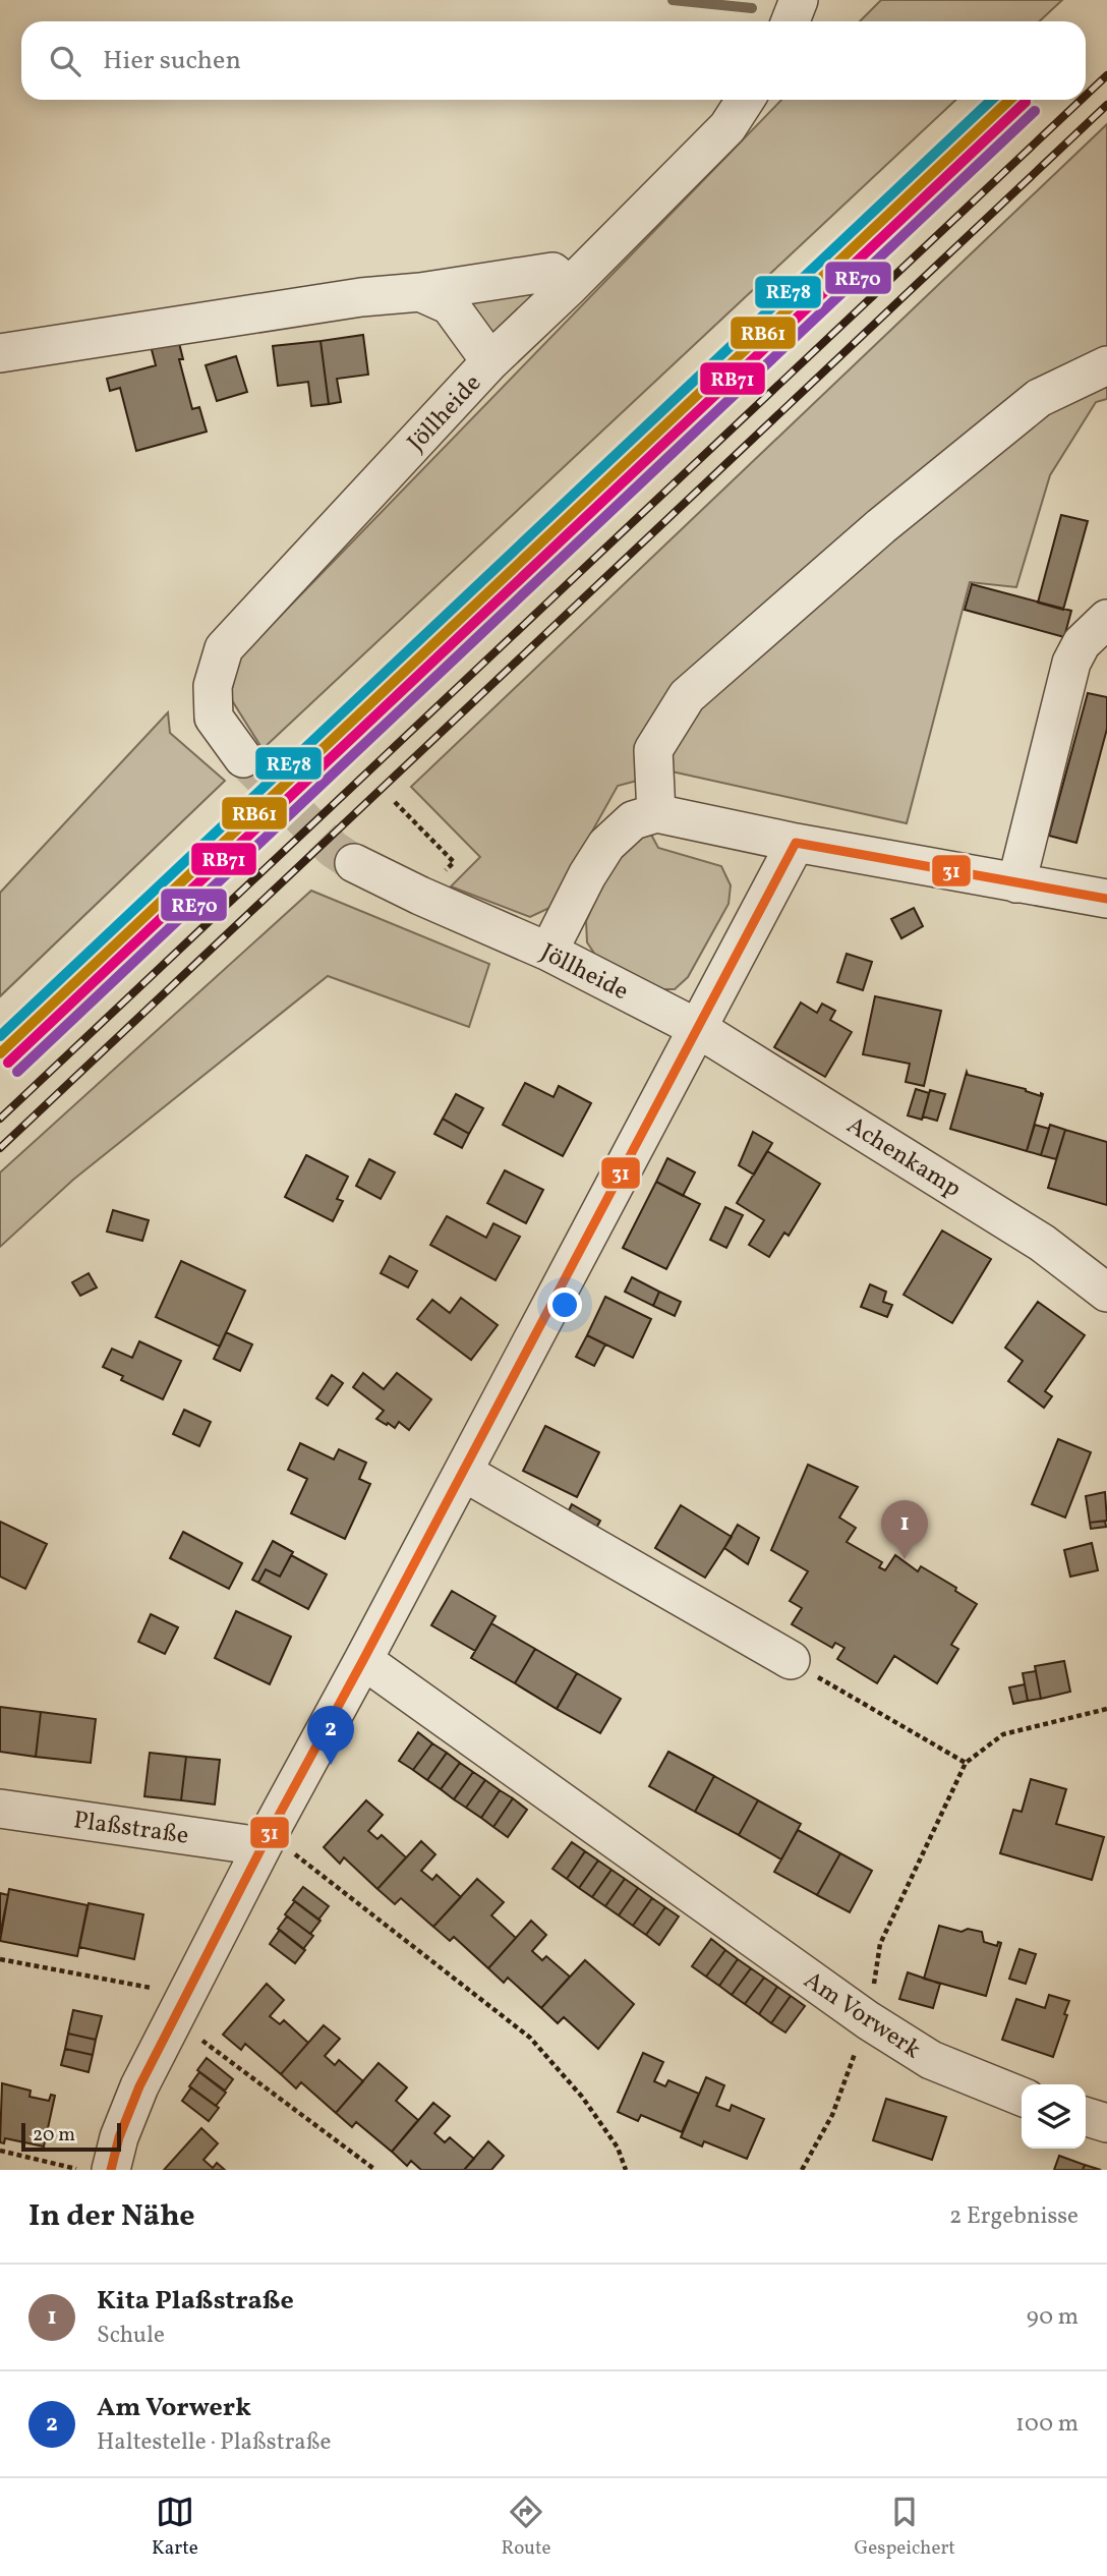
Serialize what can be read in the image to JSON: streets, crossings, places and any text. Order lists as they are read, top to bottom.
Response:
{
  "streets": {
    "street": [
      "Jöllheide",
      "Achenkamp",
      "Plaßstraße",
      "Am Vorwerk"
    ]
  },
  "crossings": [
    ["Jöllheide", "Achenkamp"]
  ],
  "lines": [
    "transit line RB61",
    "transit line RE78",
    "transit line RB71",
    "transit line RE70",
    "transit line 31"
  ],
  "scale_bar": "20 m",
  "page": {
    "search": "Hier suchen",
    "pins": ["1", "2"],
    "scale": "20 m",
    "heading": ["In der Nähe", "2 Ergebnisse"],
    "list": [
      {
        "mark": "1",
        "name": "Kita Plaßstraße",
        "note": "Schule",
        "value": "90 m"
      },
      {
        "mark": "2",
        "name": "Am Vorwerk",
        "note": "Haltestelle · Plaßstraße",
        "value": "100 m"
      }
    ],
    "nav": ["Karte", "Route", "Gespeichert"]
  }
}
